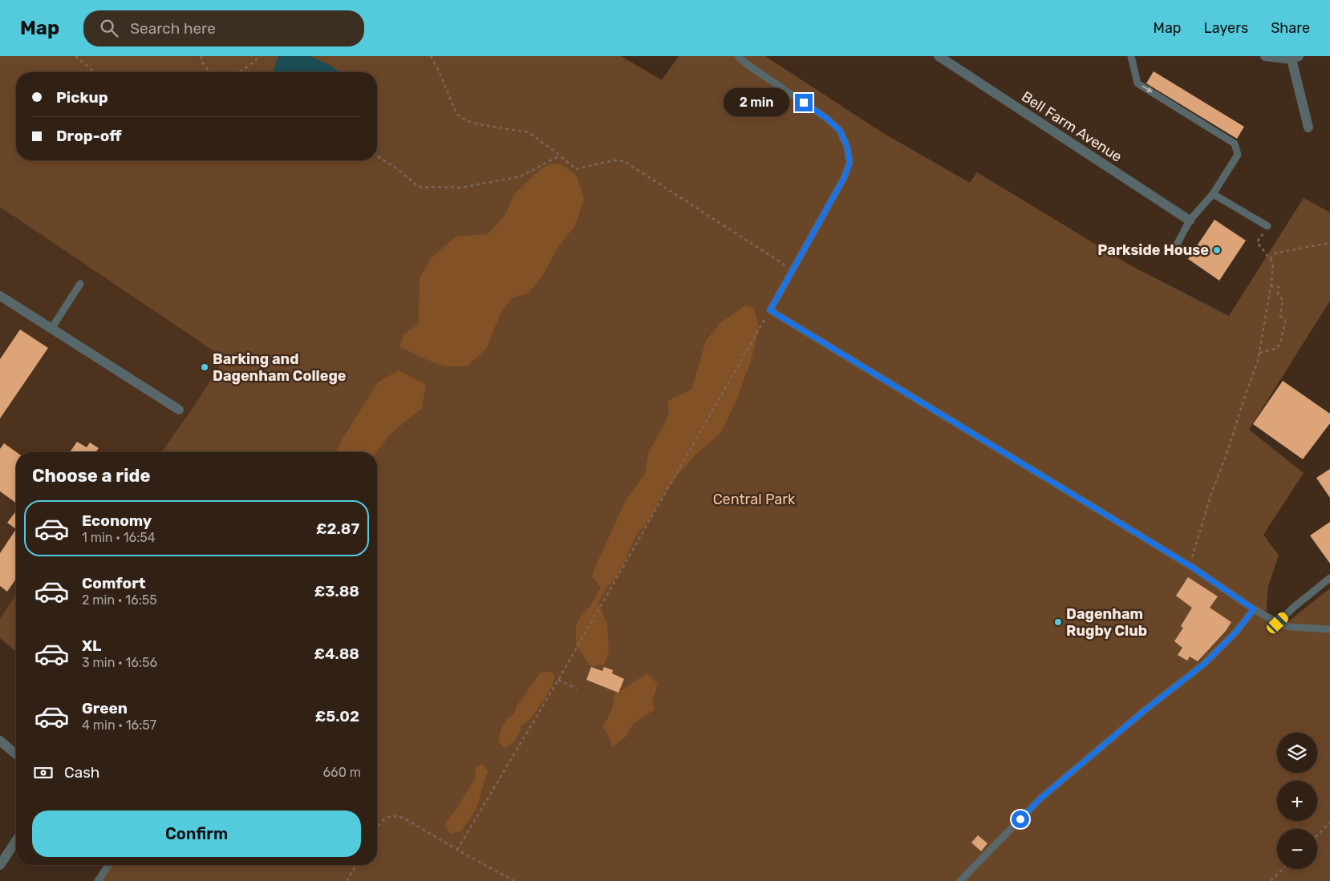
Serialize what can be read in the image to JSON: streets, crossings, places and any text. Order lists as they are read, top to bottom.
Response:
{
  "streets": {
    "street": ["Bell Farm Avenue"]
  },
  "parks": ["Central Park"],
  "places": ["Parkside House", "Barking and Dagenham College", "Dagenham Rugby Club"],
  "page": {
    "header": "Map",
    "search": "Search here",
    "nav": ["Map", "Layers", "Share"],
    "banner": ["Pickup", "Drop-off"],
    "bubble": "2 min",
    "heading": "Choose a ride",
    "list": [
      {
        "name": "Economy",
        "note": "1 min · 16:54",
        "value": "£2.87"
      },
      {
        "name": "Comfort",
        "note": "2 min · 16:55",
        "value": "£3.88"
      },
      {
        "name": "XL",
        "note": "3 min · 16:56",
        "value": "£4.88"
      },
      {
        "name": "Green",
        "note": "4 min · 16:57",
        "value": "£5.02"
      }
    ],
    "map_buttons": ["+", "−"],
    "pay": ["Cash", "660 m"],
    "buttons": "Confirm"
  }
}
